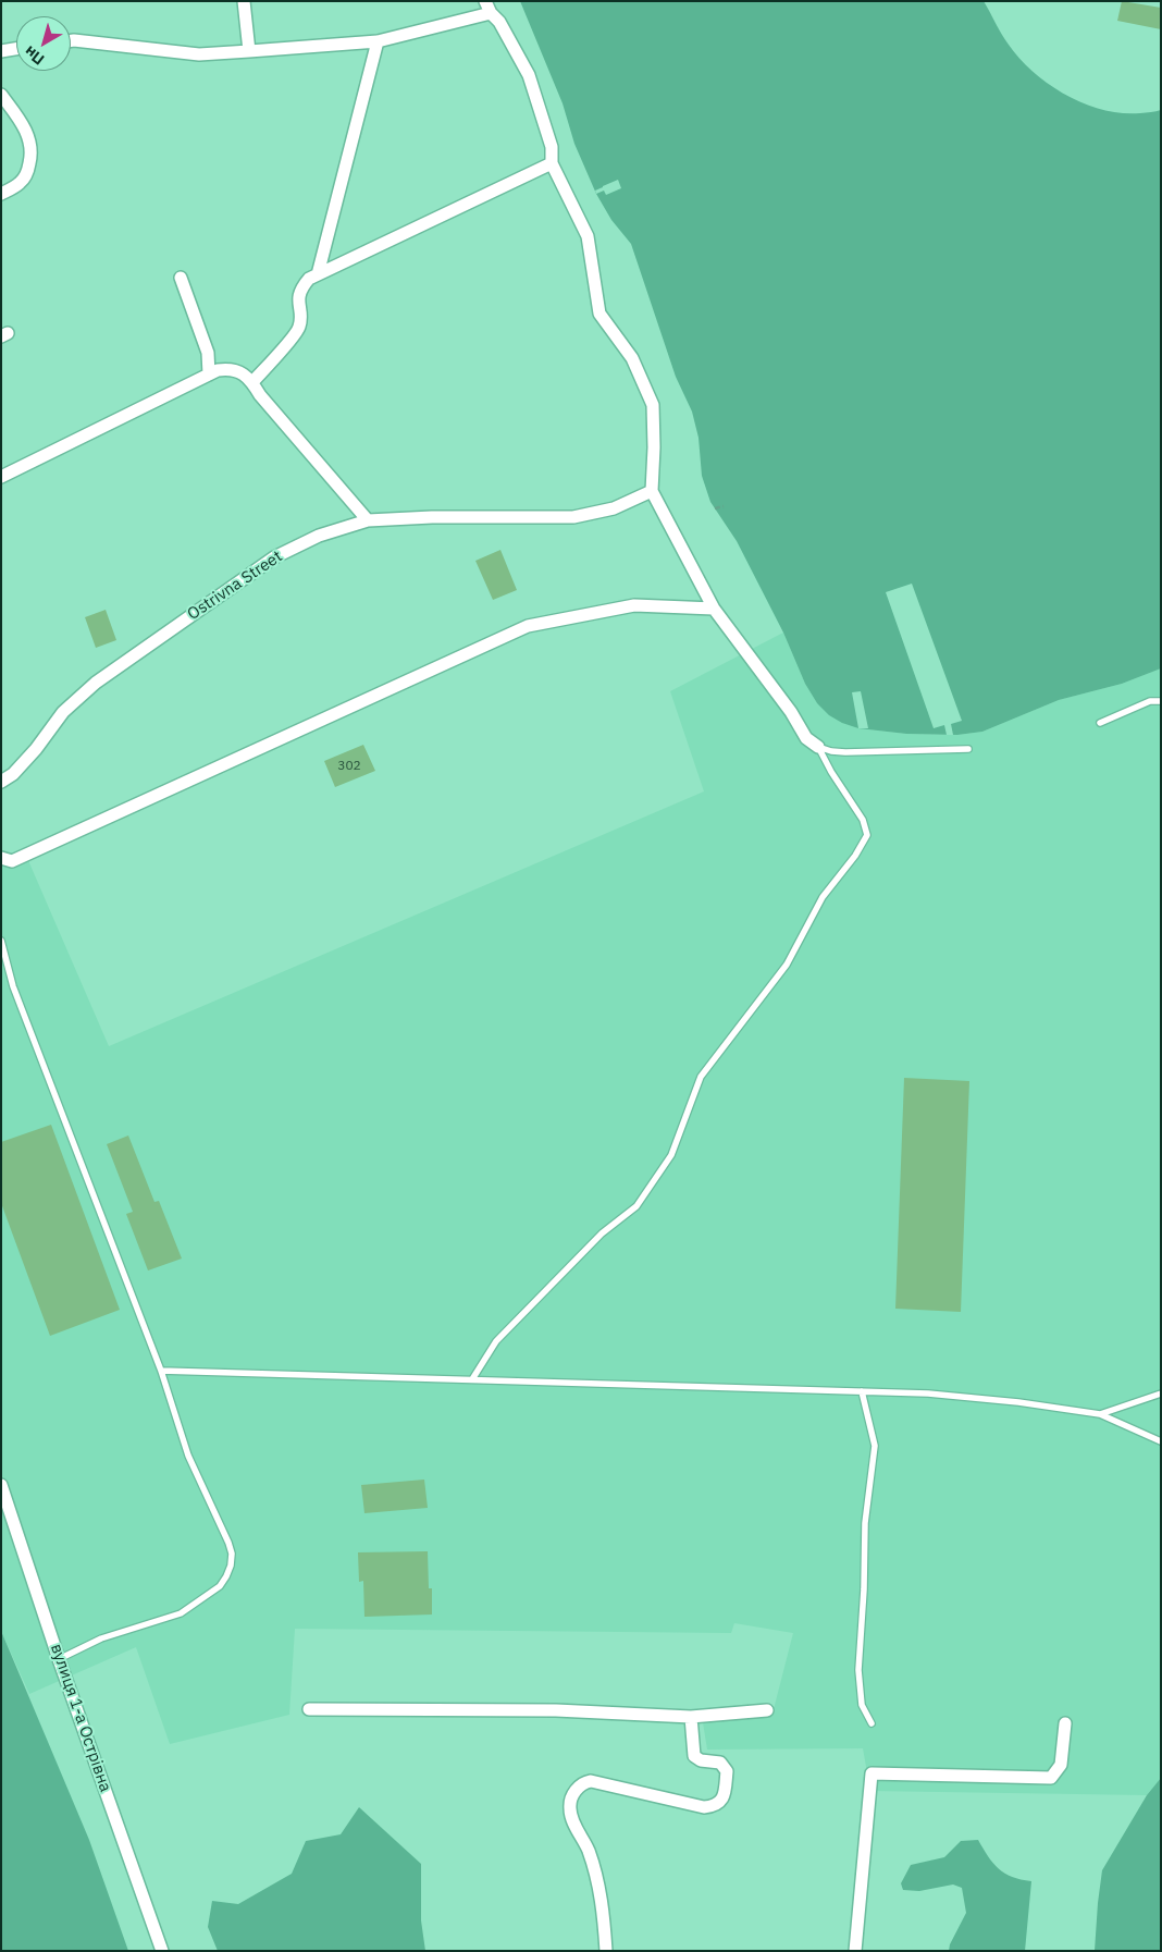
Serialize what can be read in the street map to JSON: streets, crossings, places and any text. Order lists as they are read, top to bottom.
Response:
{
  "streets": {
    "street": ["Ostrivna Street", "вулиця 1-а Острівна"]
  },
  "house_numbers": ["302"],
  "north": "bottom left"
}
